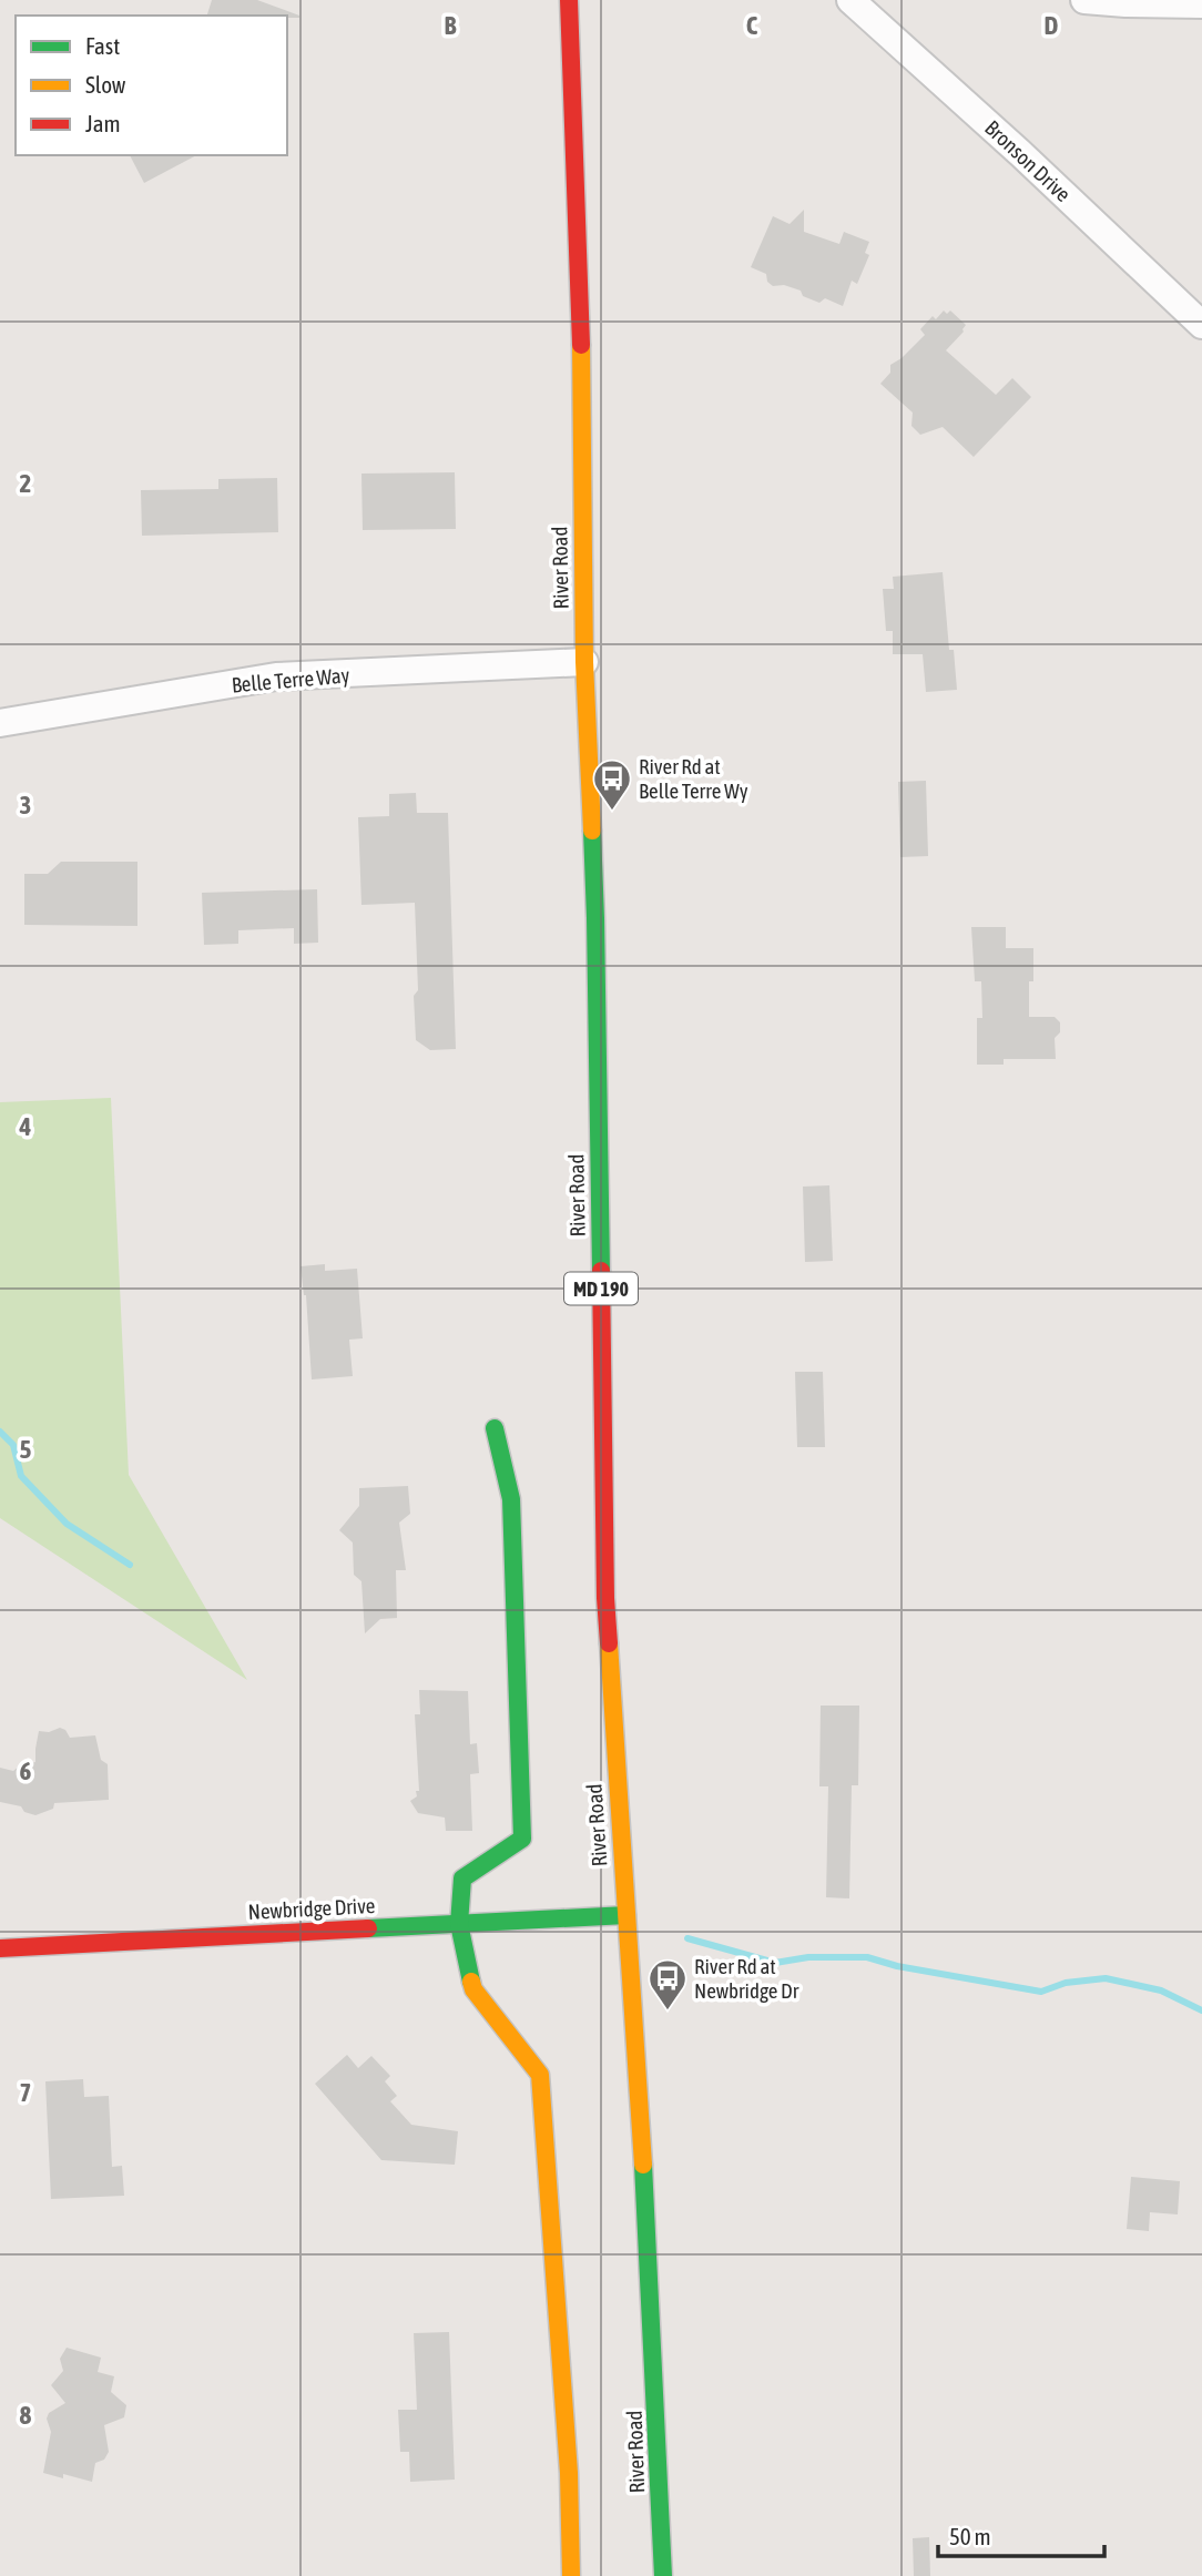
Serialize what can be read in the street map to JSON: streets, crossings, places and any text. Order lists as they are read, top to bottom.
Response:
{
  "streets": {
    "main road": ["River Road", "MD 190", "Newbridge Drive"],
    "street": ["Bronson Drive", "Belle Terre Way"]
  },
  "crossings": [
    ["River Road", "Belle Terre Way"],
    ["River Road", "Newbridge Drive"]
  ],
  "places": {
    "bus stop": ["River Rd at Belle Terre Wy", "River Rd at Newbridge Dr"]
  },
  "legend": ["Fast", "Slow", "Jam"],
  "scale_bar": "50 m",
  "grid": {
    "columns": ["B", "C", "D"],
    "rows": [
      "2",
      "3",
      "4",
      "5",
      "6",
      "7",
      "8"
    ]
  }
}
